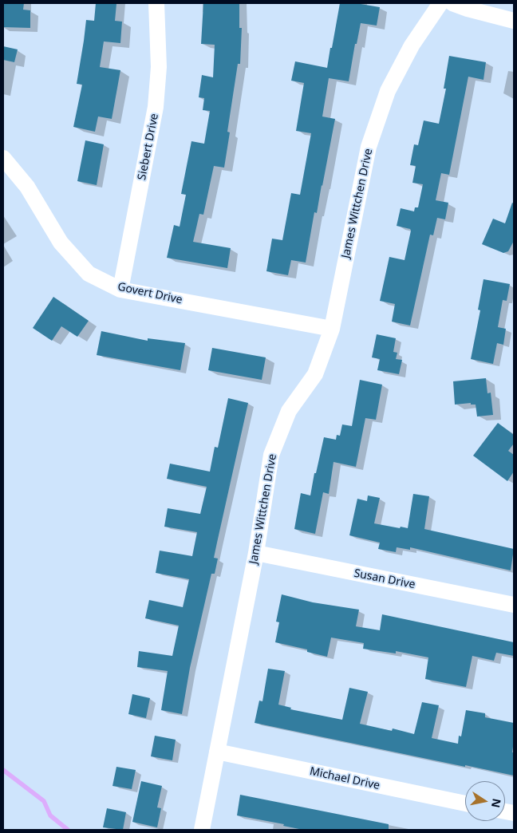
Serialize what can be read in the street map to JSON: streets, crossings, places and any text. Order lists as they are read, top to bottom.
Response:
{
  "streets": {
    "street": [
      "Siebert Drive",
      "James Wittchen Drive",
      "Govert Drive",
      "Susan Drive",
      "Michael Drive"
    ]
  },
  "crossings": [
    ["Siebert Drive", "Govert Drive"],
    ["James Wittchen Drive", "Govert Drive"],
    ["James Wittchen Drive", "Susan Drive"],
    ["James Wittchen Drive", "Michael Drive"]
  ],
  "north": "right"
}
